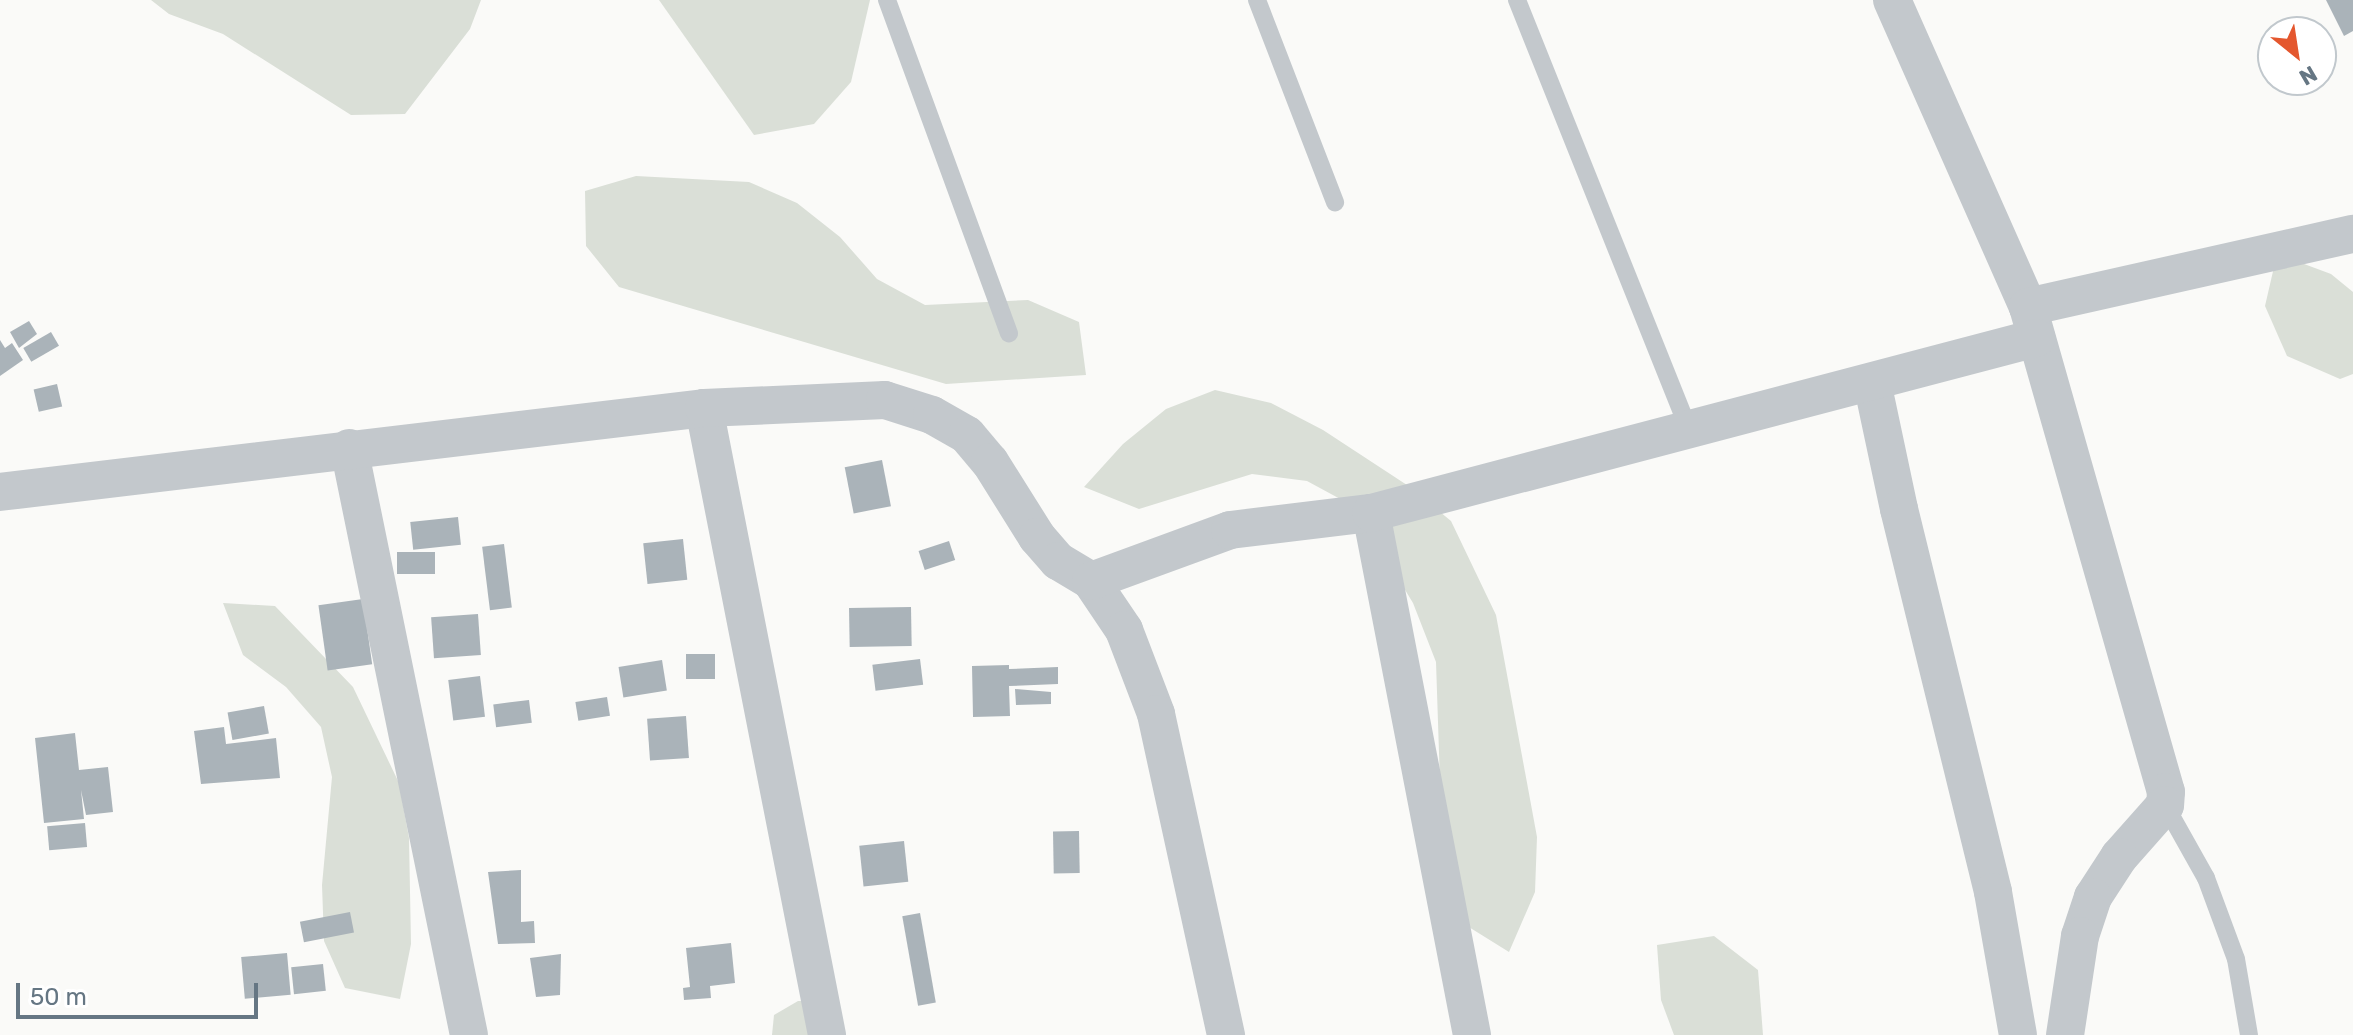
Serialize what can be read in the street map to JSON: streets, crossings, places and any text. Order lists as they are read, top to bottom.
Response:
{
  "scale_bar": "50 m",
  "north": "bottom right"
}
